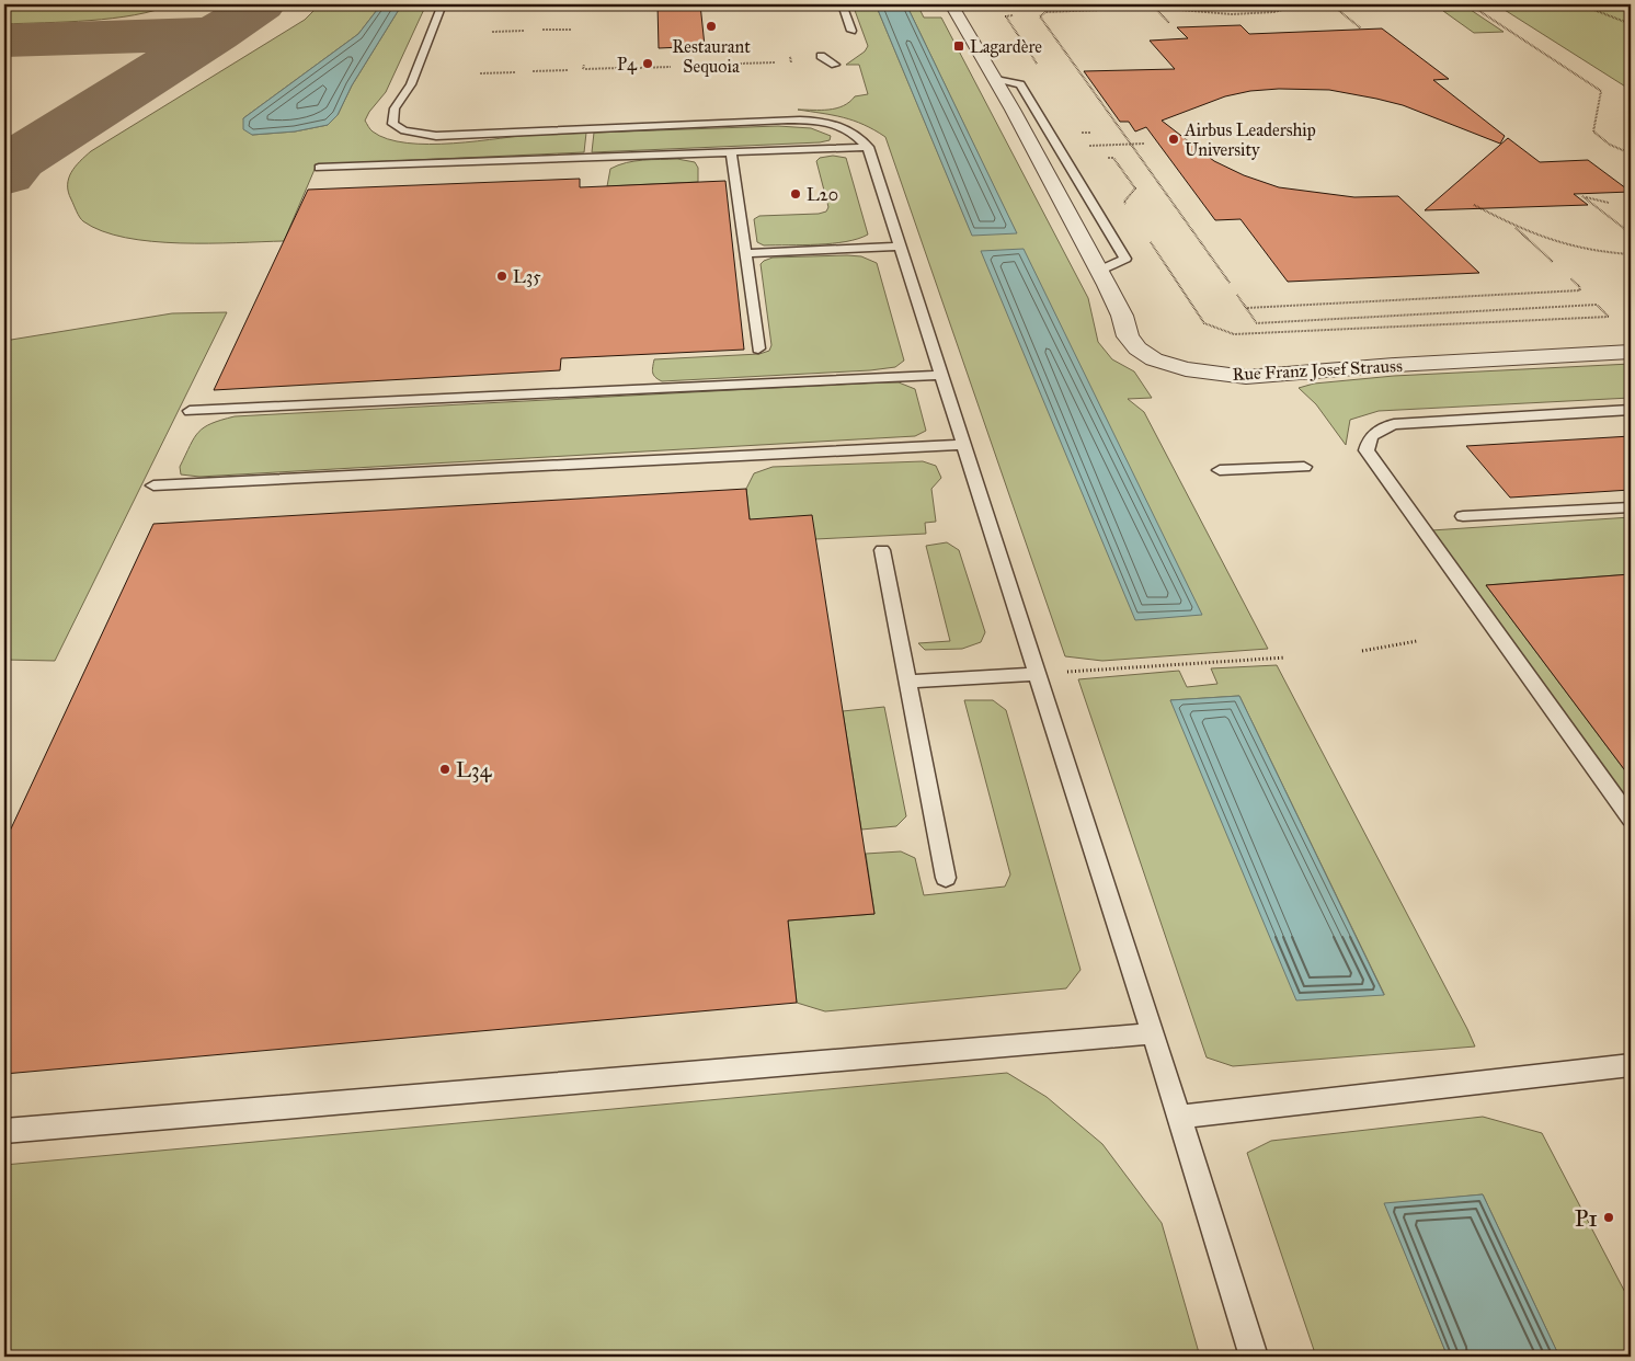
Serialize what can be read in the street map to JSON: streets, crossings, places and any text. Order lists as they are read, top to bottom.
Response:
{
  "streets": {
    "street": ["Rue Franz Josef Strauss"]
  },
  "places": {
    "other": [
      "Restaurant Sequoia",
      "P4",
      "Airbus Leadership University",
      "L20",
      "L35",
      "L34",
      "P1"
    ],
    "transit": ["Lagardère"]
  }
}
